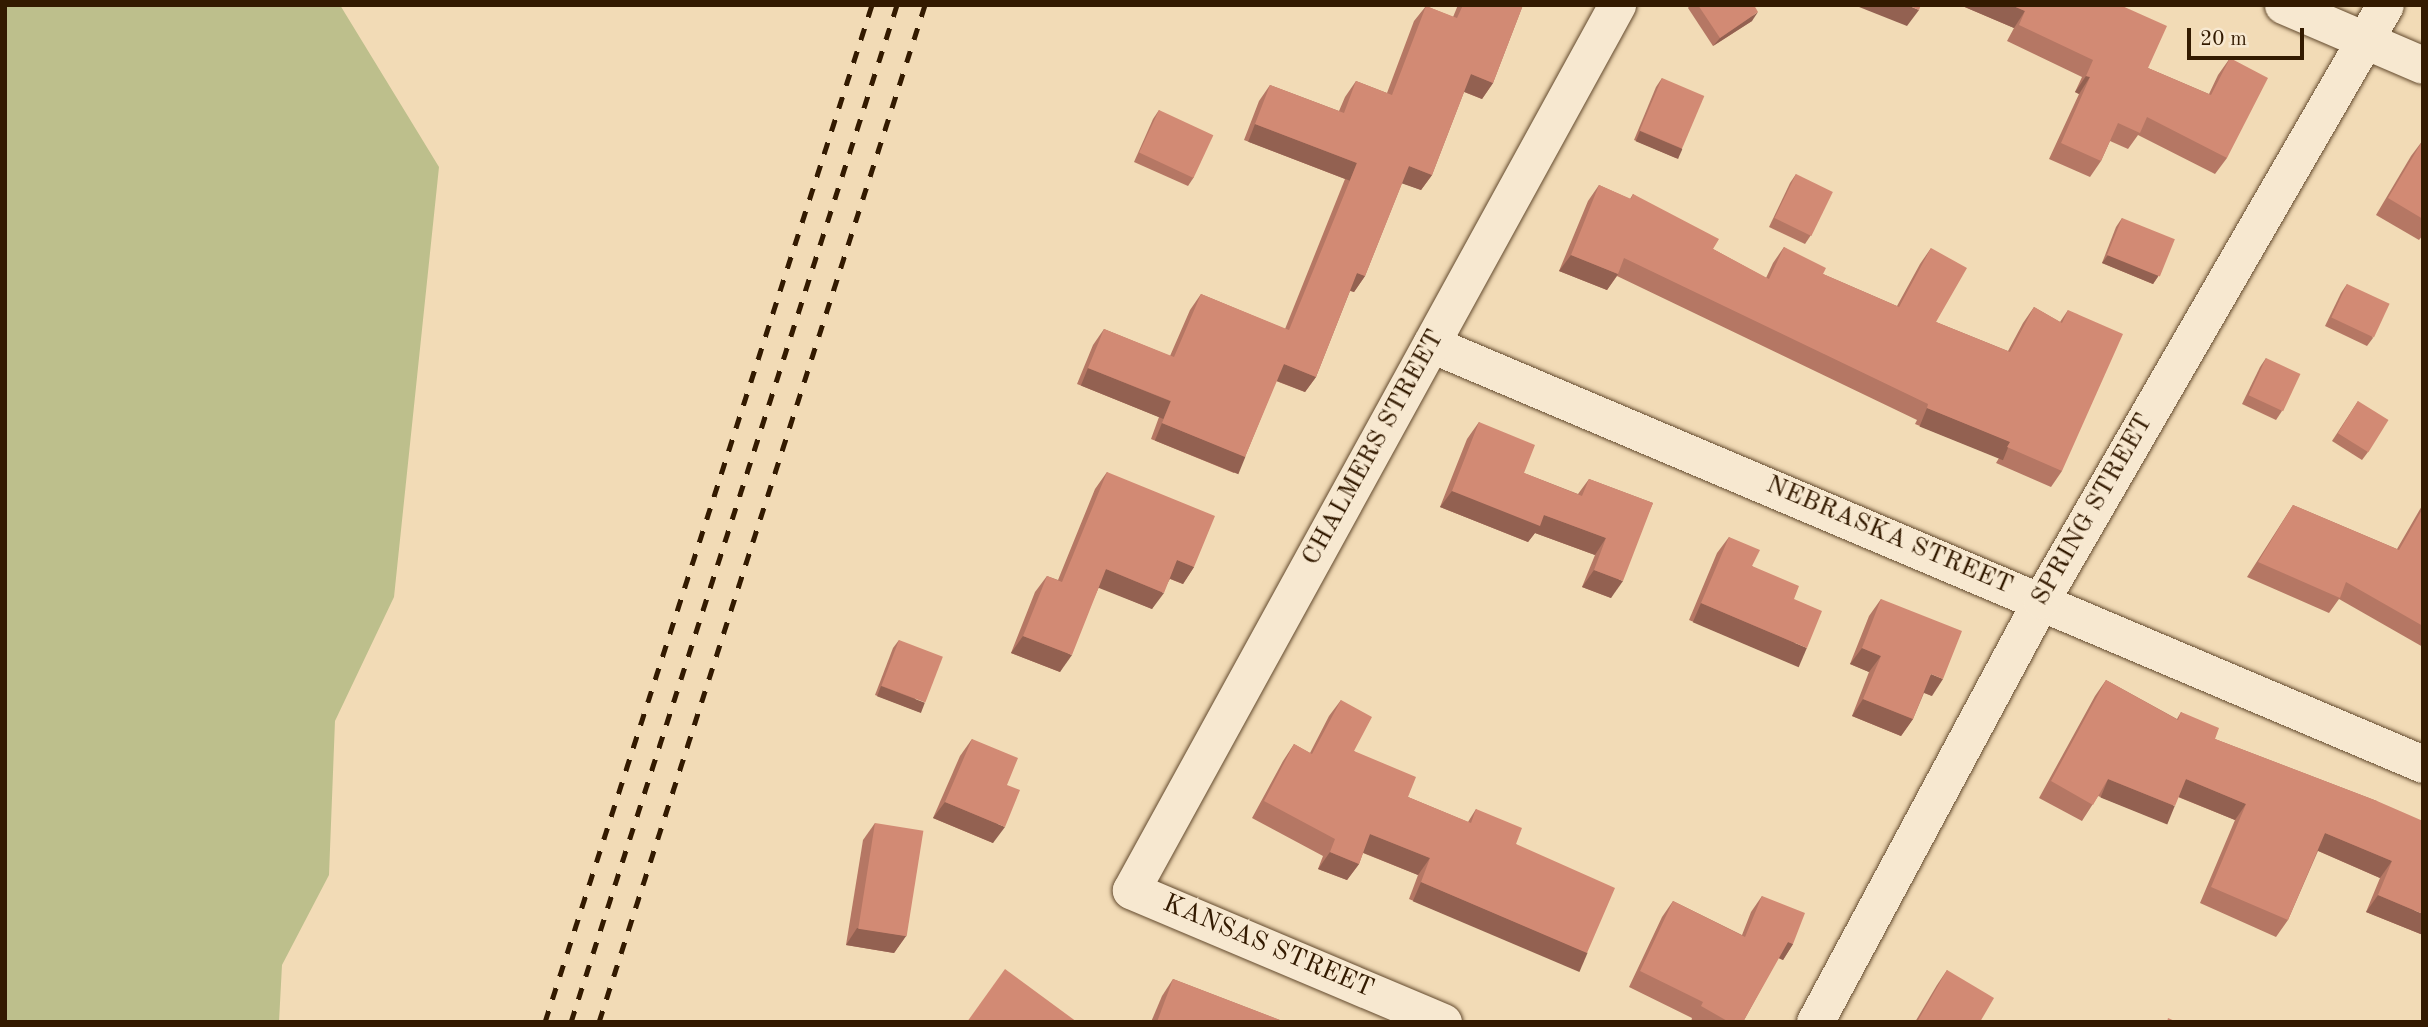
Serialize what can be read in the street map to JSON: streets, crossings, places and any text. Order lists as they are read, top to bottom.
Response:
{
  "streets": {
    "street": [
      "CHALMERS STREET",
      "SPRING STREET",
      "NEBRASKA STREET",
      "KANSAS STREET"
    ]
  },
  "crossings": [
    ["CHALMERS STREET", "NEBRASKA STREET"],
    ["CHALMERS STREET", "KANSAS STREET"],
    ["SPRING STREET", "NEBRASKA STREET"]
  ],
  "scale_bar": "20 m"
}
